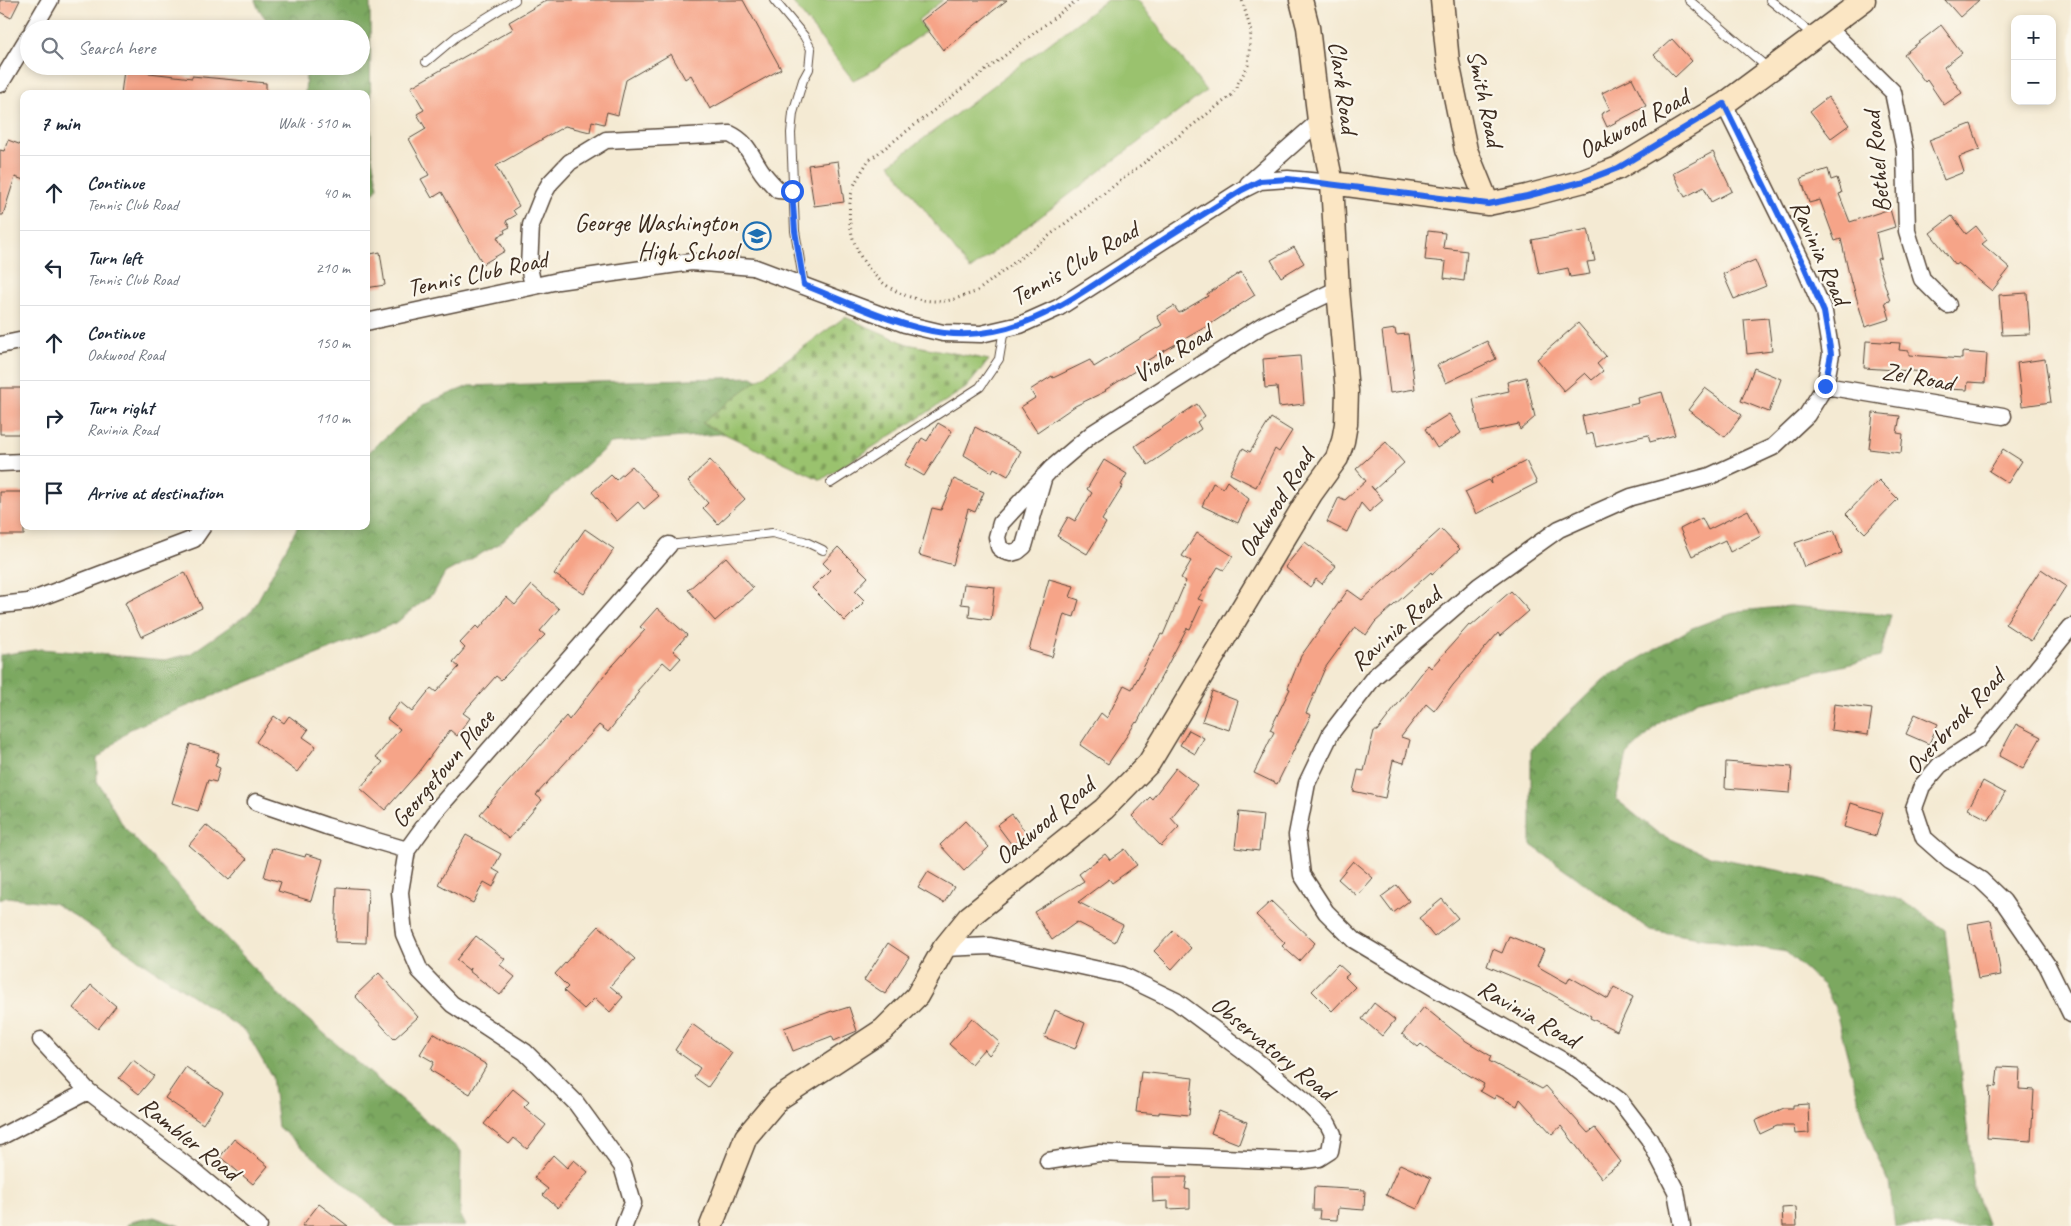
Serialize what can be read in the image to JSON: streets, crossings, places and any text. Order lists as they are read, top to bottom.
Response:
{
  "streets": {
    "main road": ["Clark Road", "Smith Road", "Oakwood Road"],
    "street": [
      "Bethel Road",
      "Ravinia Road",
      "Tennis Club Road",
      "Viola Road",
      "Zel Road",
      "Overbrook Road",
      "Georgetown Place",
      "Observatory Road",
      "Rambler Road"
    ]
  },
  "crossings": [
    ["Clark Road", "Oakwood Road"],
    ["Clark Road", "Tennis Club Road"],
    ["Smith Road", "Oakwood Road"],
    ["Oakwood Road", "Bethel Road"],
    ["Oakwood Road", "Ravinia Road"],
    ["Oakwood Road", "Tennis Club Road"],
    ["Oakwood Road", "Viola Road"],
    ["Oakwood Road", "Observatory Road"],
    ["Ravinia Road", "Zel Road"]
  ],
  "places": {
    "school or university": ["George Washington High School"]
  },
  "page": {
    "map_buttons": ["+", "−"],
    "search": "Search here",
    "heading": ["7 min", "Walk · 510 m"],
    "list": [
      ["Continue", "Tennis Club Road", "40 m"],
      ["Turn left", "Tennis Club Road", "210 m"],
      ["Continue", "Oakwood Road", "150 m"],
      ["Turn right", "Ravinia Road", "110 m"],
      "Arrive at destination"
    ]
  }
}
